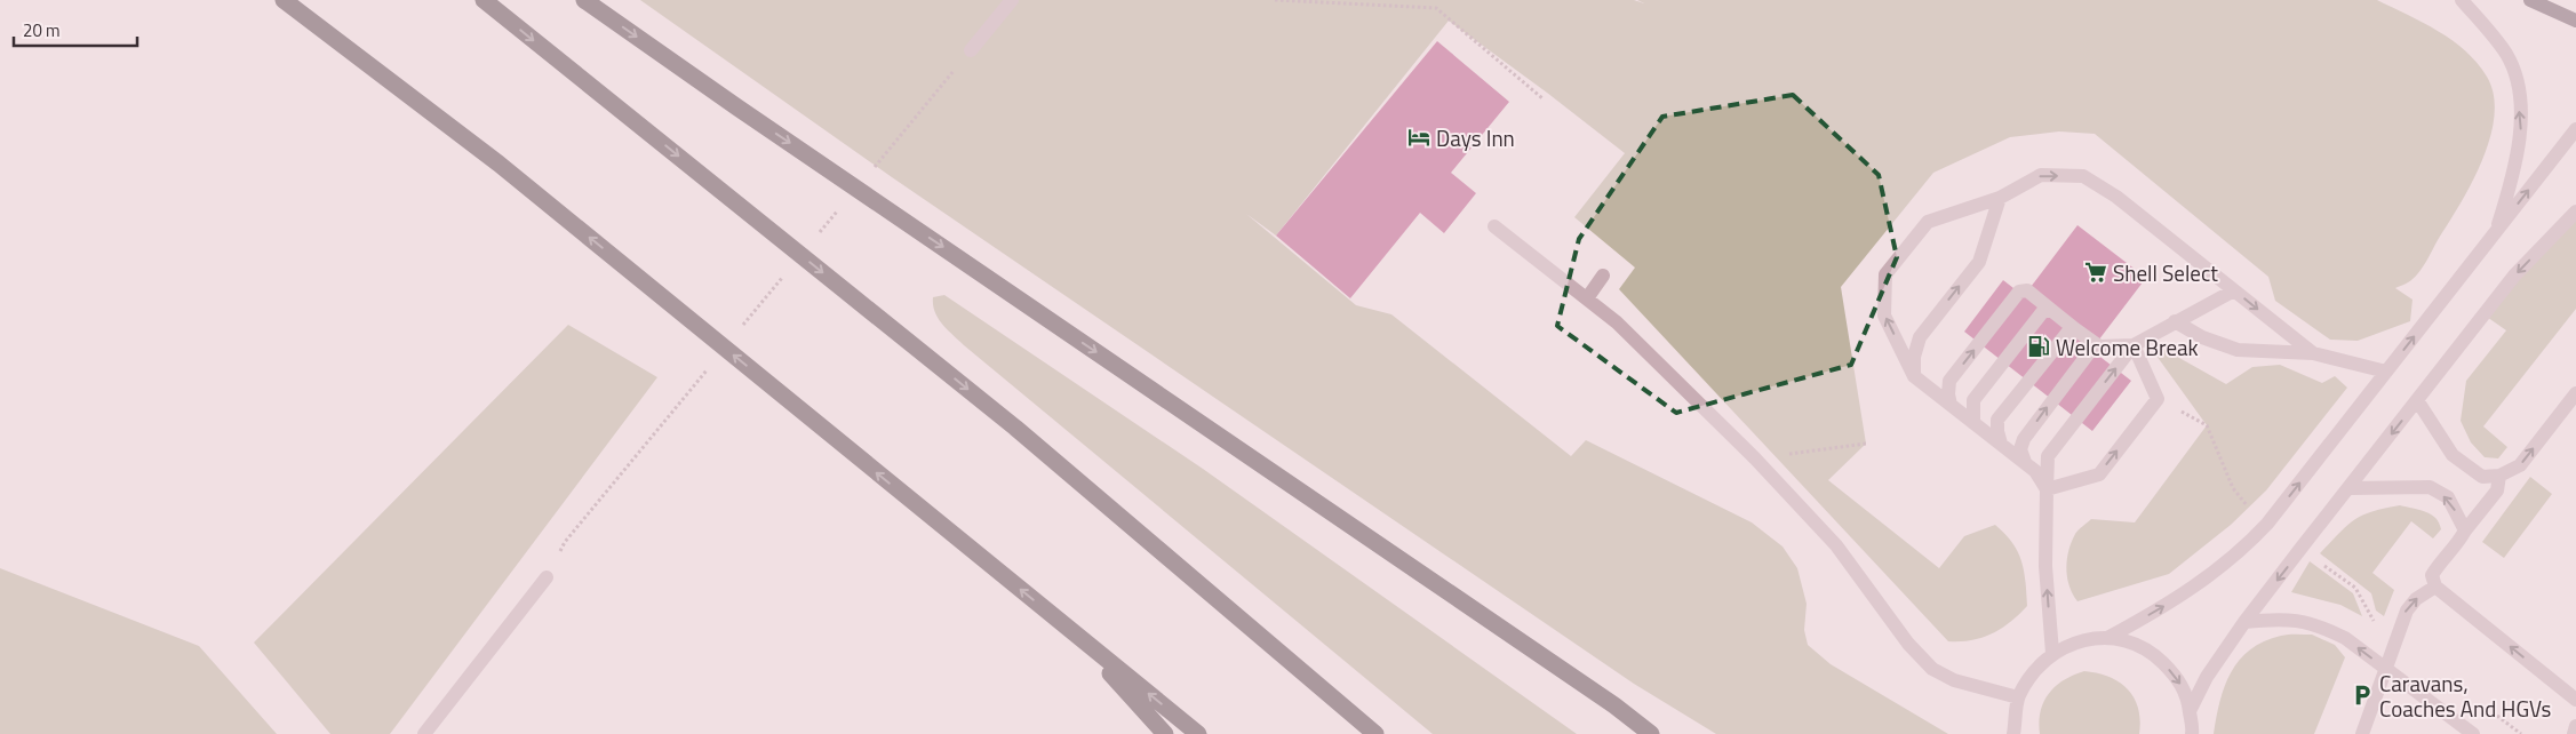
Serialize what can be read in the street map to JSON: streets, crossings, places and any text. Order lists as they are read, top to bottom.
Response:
{
  "places": {
    "hotel": ["Days Inn"],
    "supermarket": ["Shell Select"],
    "fuel station": ["Welcome Break"],
    "parking": ["Caravans, Coaches And HGVs"]
  },
  "scale_bar": "20 m"
}
